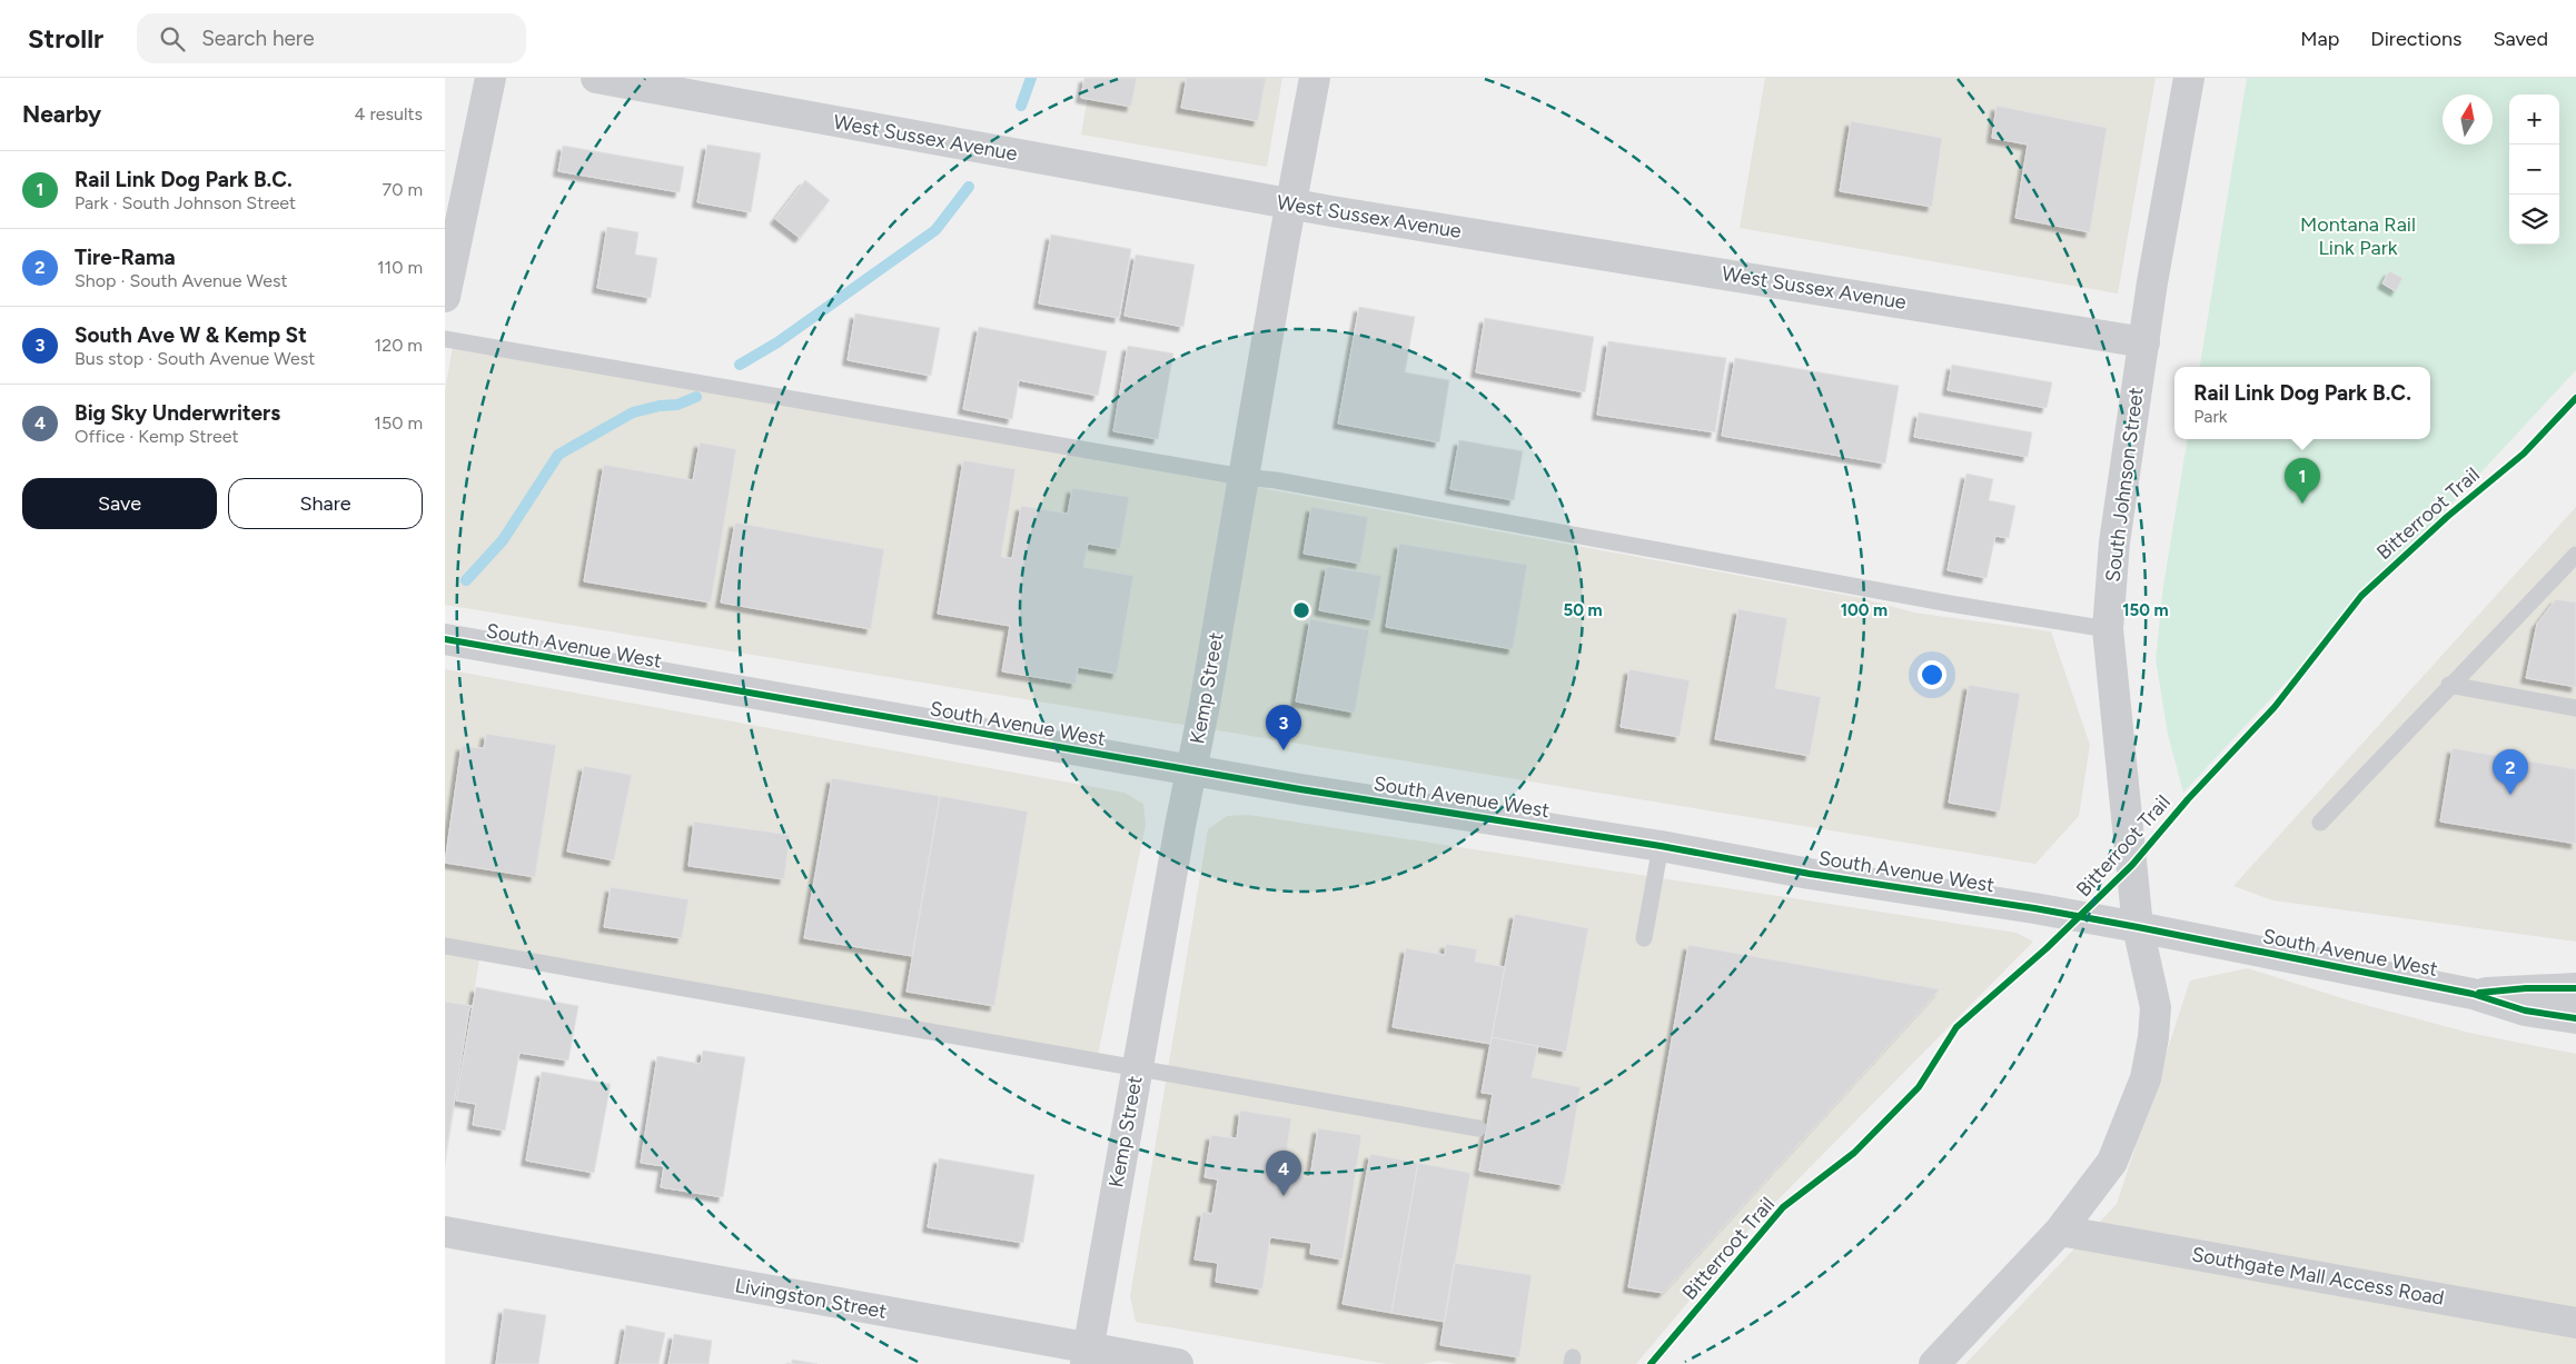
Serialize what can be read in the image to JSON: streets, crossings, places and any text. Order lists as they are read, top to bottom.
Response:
{
  "streets": {
    "street": [
      "West Sussex Avenue",
      "South Johnson Street",
      "South Avenue West",
      "Kemp Street",
      "Southgate Mall Access Road",
      "Livingston Street"
    ],
    "cycle path": ["Bitterroot Trail"]
  },
  "crossings": [
    ["West Sussex Avenue", "South Johnson Street"],
    ["West Sussex Avenue", "Kemp Street"],
    ["South Johnson Street", "South Avenue West"],
    ["South Avenue West", "Kemp Street"],
    ["Kemp Street", "Livingston Street"]
  ],
  "parks": ["Montana Rail Link Park"],
  "north": "top",
  "page": {
    "header": "Strollr",
    "search": "Search here",
    "nav": ["Map", "Directions", "Saved"],
    "heading": ["Nearby", "4 results"],
    "map_buttons": ["+", "−"],
    "list": [
      {
        "mark": "1",
        "name": "Rail Link Dog Park B.C.",
        "note": "Park · South Johnson Street",
        "value": "70 m"
      },
      {
        "mark": "2",
        "name": "Tire-Rama",
        "note": "Shop · South Avenue West",
        "value": "110 m"
      },
      {
        "mark": "3",
        "name": "South Ave W & Kemp St",
        "note": "Bus stop · South Avenue West",
        "value": "120 m"
      },
      {
        "mark": "4",
        "name": "Big Sky Underwriters",
        "note": "Office · Kemp Street",
        "value": "150 m"
      }
    ],
    "popup": ["Rail Link Dog Park B.C.", "Park"],
    "pins": [
      "1",
      "3",
      "2",
      "4"
    ],
    "buttons": ["Save", "Share"]
  },
  "rings": ["50 m", "100 m", "150 m"]
}
